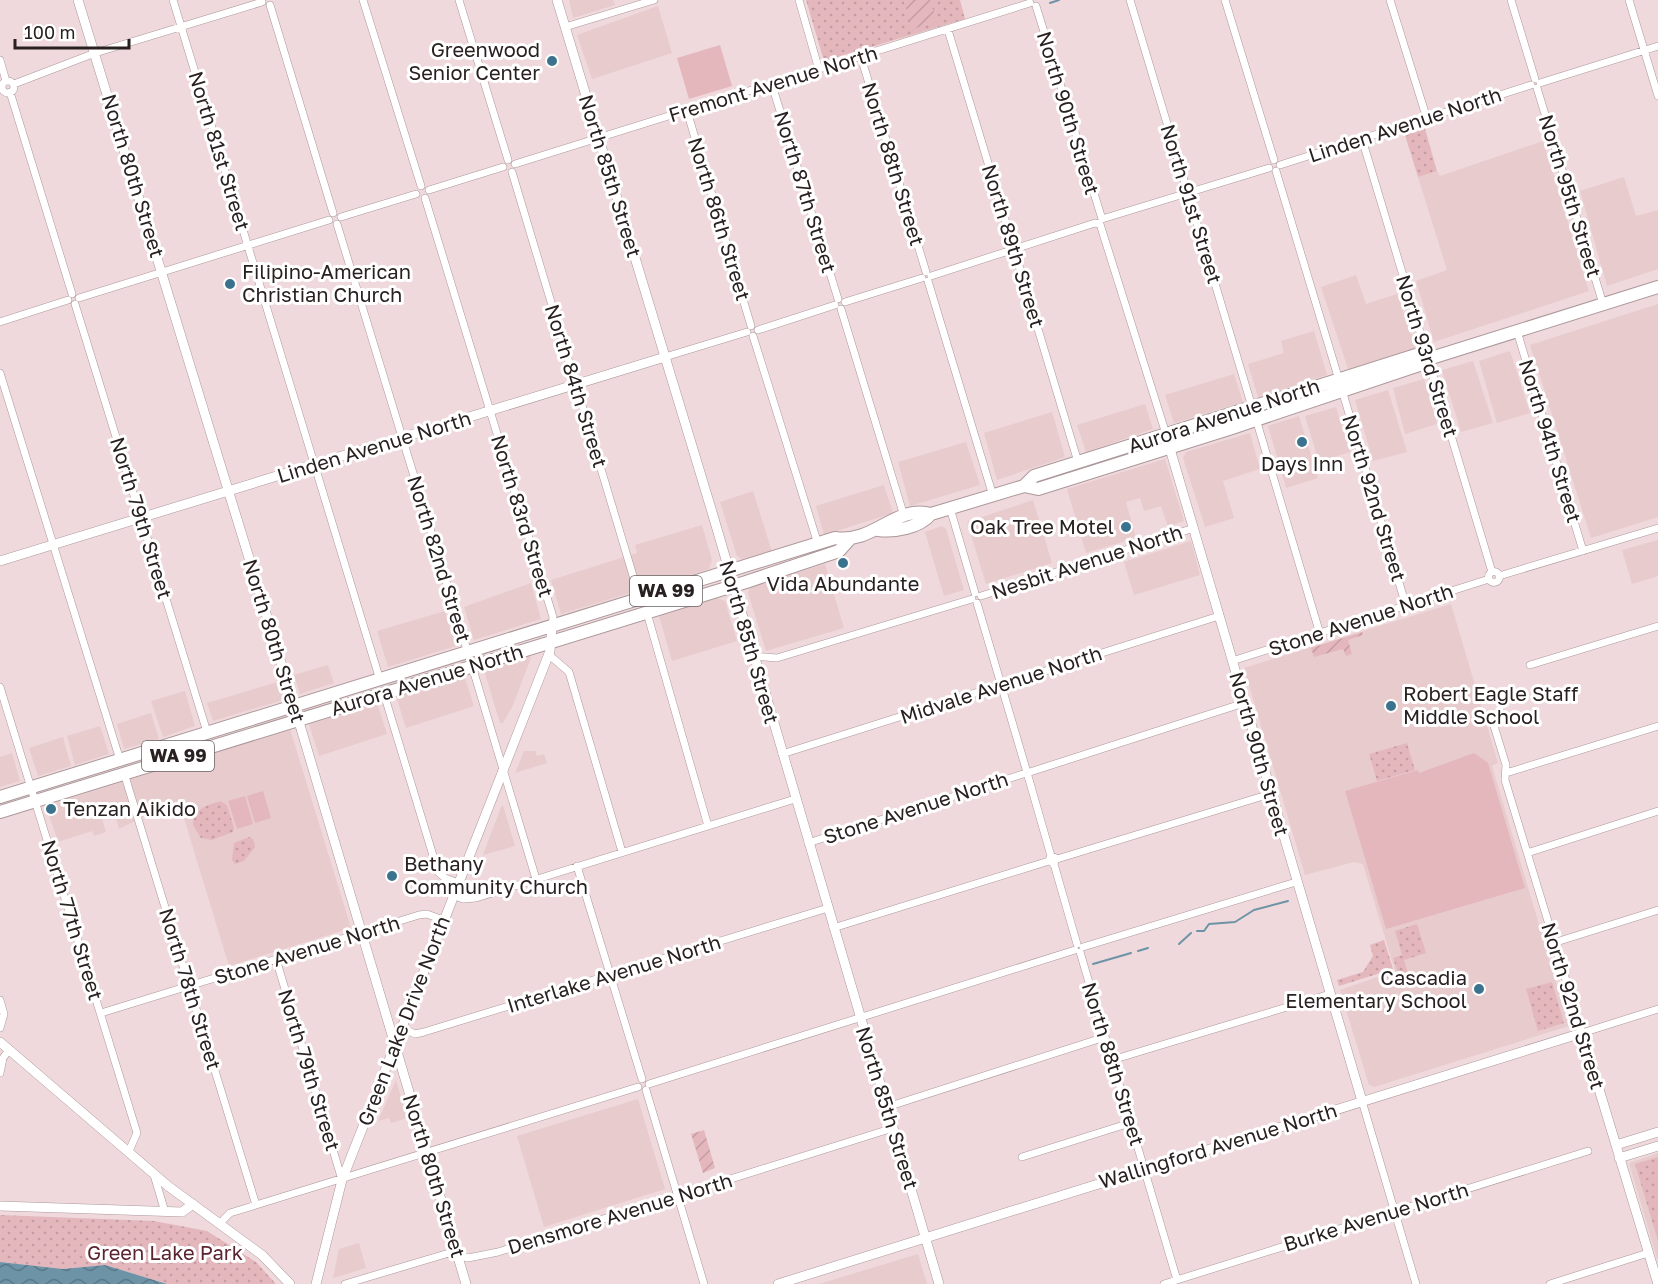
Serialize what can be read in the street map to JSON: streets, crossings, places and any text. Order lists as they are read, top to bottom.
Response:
{
  "streets": {
    "highway": ["Aurora Avenue North", "WA 99"],
    "street": [
      "Fremont Avenue North",
      "North 90th Street",
      "Linden Avenue North",
      "North 81st Street",
      "North 88th Street",
      "North 80th Street",
      "North 85th Street",
      "North 87th Street",
      "North 95th Street",
      "North 91st Street",
      "North 86th Street",
      "North 89th Street",
      "North 93rd Street",
      "North 84th Street",
      "North 94th Street",
      "North 92nd Street",
      "North 83rd Street",
      "North 79th Street",
      "North 82nd Street",
      "Nesbit Avenue North",
      "Stone Avenue North",
      "Midvale Avenue North",
      "North 77th Street",
      "Interlake Avenue North",
      "North 78th Street",
      "Green Lake Drive North",
      "Wallingford Avenue North",
      "Densmore Avenue North",
      "Burke Avenue North"
    ]
  },
  "crossings": [
    ["Fremont Avenue North", "North 90th Street"],
    ["Fremont Avenue North", "North 88th Street"],
    ["Fremont Avenue North", "North 85th Street"],
    ["Fremont Avenue North", "North 87th Street"],
    ["Fremont Avenue North", "North 86th Street"],
    ["Fremont Avenue North", "North 89th Street"],
    ["Fremont Avenue North", "North 84th Street"],
    ["North 90th Street", "Linden Avenue North"],
    ["North 90th Street", "Aurora Avenue North"],
    ["North 90th Street", "Nesbit Avenue North"],
    ["North 90th Street", "Stone Avenue North"],
    ["North 90th Street", "Midvale Avenue North"],
    ["North 90th Street", "Wallingford Avenue North"],
    ["North 90th Street", "Burke Avenue North"],
    ["Linden Avenue North", "North 81st Street"],
    ["Linden Avenue North", "North 88th Street"],
    ["Linden Avenue North", "North 80th Street"],
    ["Linden Avenue North", "North 85th Street"],
    ["Linden Avenue North", "North 87th Street"],
    ["Linden Avenue North", "North 95th Street"],
    ["Linden Avenue North", "North 91st Street"],
    ["Linden Avenue North", "North 86th Street"],
    ["Linden Avenue North", "North 89th Street"],
    ["Linden Avenue North", "North 93rd Street"],
    ["Linden Avenue North", "North 84th Street"],
    ["Linden Avenue North", "North 92nd Street"],
    ["Linden Avenue North", "North 83rd Street"],
    ["Linden Avenue North", "North 79th Street"],
    ["Linden Avenue North", "North 82nd Street"],
    ["North 81st Street", "Aurora Avenue North"],
    ["North 88th Street", "Aurora Avenue North"],
    ["North 88th Street", "Nesbit Avenue North"],
    ["North 88th Street", "Stone Avenue North"],
    ["North 88th Street", "Midvale Avenue North"],
    ["North 88th Street", "Wallingford Avenue North"],
    ["North 88th Street", "Burke Avenue North"],
    ["North 80th Street", "Aurora Avenue North"],
    ["North 80th Street", "Stone Avenue North"],
    ["North 80th Street", "Green Lake Drive North"],
    ["North 80th Street", "Densmore Avenue North"],
    ["North 85th Street", "Aurora Avenue North"],
    ["North 85th Street", "Nesbit Avenue North"],
    ["North 85th Street", "Stone Avenue North"],
    ["North 85th Street", "Midvale Avenue North"],
    ["North 85th Street", "Interlake Avenue North"],
    ["North 85th Street", "Wallingford Avenue North"],
    ["North 85th Street", "Densmore Avenue North"],
    ["North 87th Street", "Aurora Avenue North"],
    ["North 95th Street", "Aurora Avenue North"],
    ["North 91st Street", "Aurora Avenue North"],
    ["North 91st Street", "Stone Avenue North"],
    ["North 86th Street", "Aurora Avenue North"],
    ["North 89th Street", "Aurora Avenue North"],
    ["North 93rd Street", "Aurora Avenue North"],
    ["North 93rd Street", "Stone Avenue North"],
    ["North 84th Street", "Aurora Avenue North"],
    ["Aurora Avenue North", "North 94th Street"],
    ["Aurora Avenue North", "North 92nd Street"],
    ["Aurora Avenue North", "North 83rd Street"],
    ["Aurora Avenue North", "North 79th Street"],
    ["Aurora Avenue North", "North 82nd Street"],
    ["Aurora Avenue North", "North 77th Street"],
    ["Aurora Avenue North", "North 78th Street"],
    ["Aurora Avenue North", "Green Lake Drive North"],
    ["North 94th Street", "Stone Avenue North"],
    ["North 92nd Street", "Stone Avenue North"],
    ["North 92nd Street", "Wallingford Avenue North"],
    ["North 83rd Street", "Green Lake Drive North"],
    ["North 79th Street", "Stone Avenue North"],
    ["North 79th Street", "Green Lake Drive North"],
    ["North 82nd Street", "Green Lake Drive North"],
    ["Stone Avenue North", "North 77th Street"],
    ["Stone Avenue North", "North 78th Street"],
    ["Stone Avenue North", "Green Lake Drive North"],
    ["Interlake Avenue North", "Green Lake Drive North"]
  ],
  "parks": ["Green Lake Park"],
  "places": [
    "Greenwood Senior Center",
    "Filipino-American Christian Church",
    "Days Inn",
    "Oak Tree Motel",
    "Vida Abundante",
    "Robert Eagle Staff Middle School",
    "Tenzan Aikido",
    "Bethany Community Church",
    "Cascadia Elementary School"
  ],
  "scale_bar": "100 m"
}
